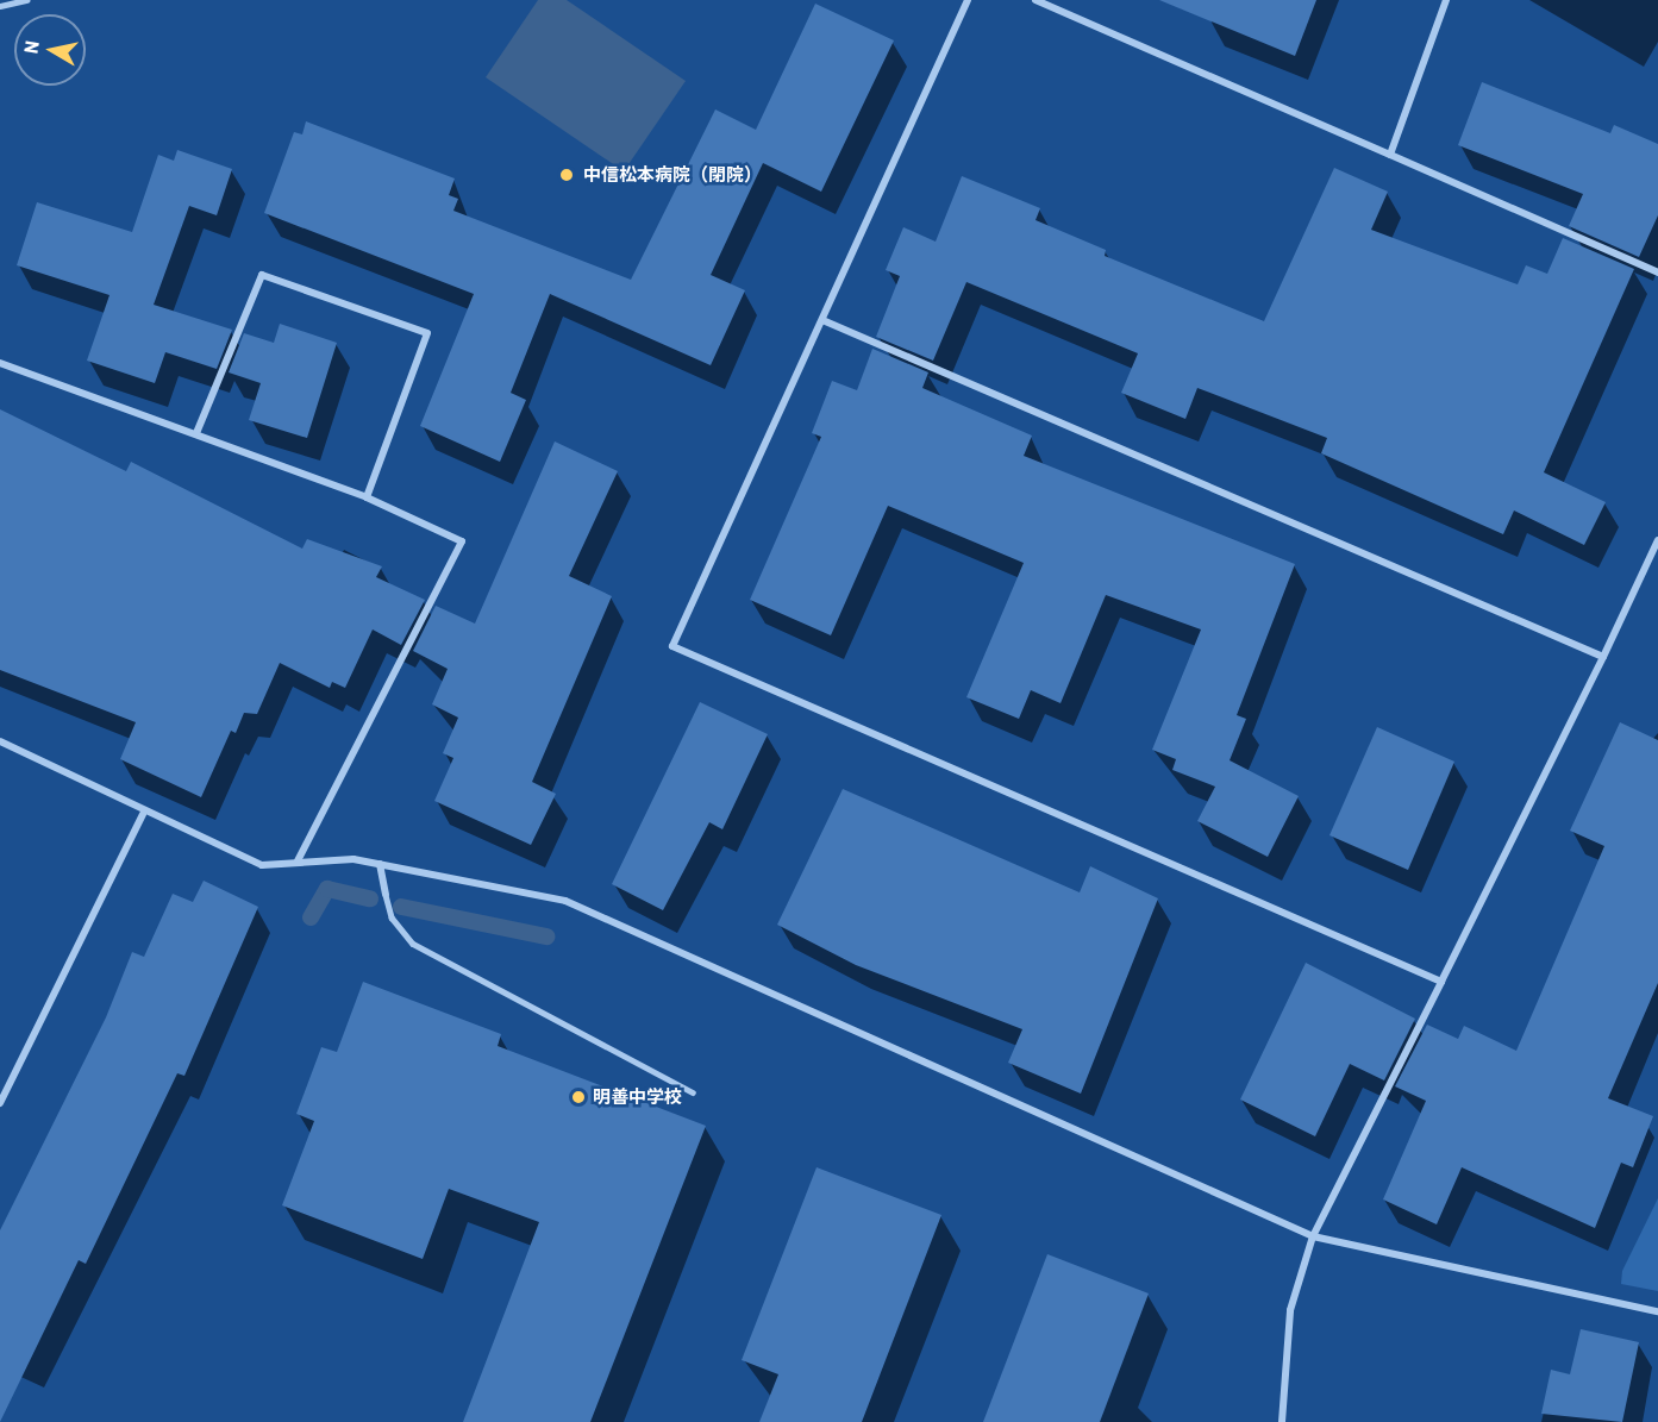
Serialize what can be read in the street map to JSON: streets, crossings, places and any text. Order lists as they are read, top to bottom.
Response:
{
  "places": ["中信松本病院（閉院）", "明善中学校"],
  "north": "left"
}
